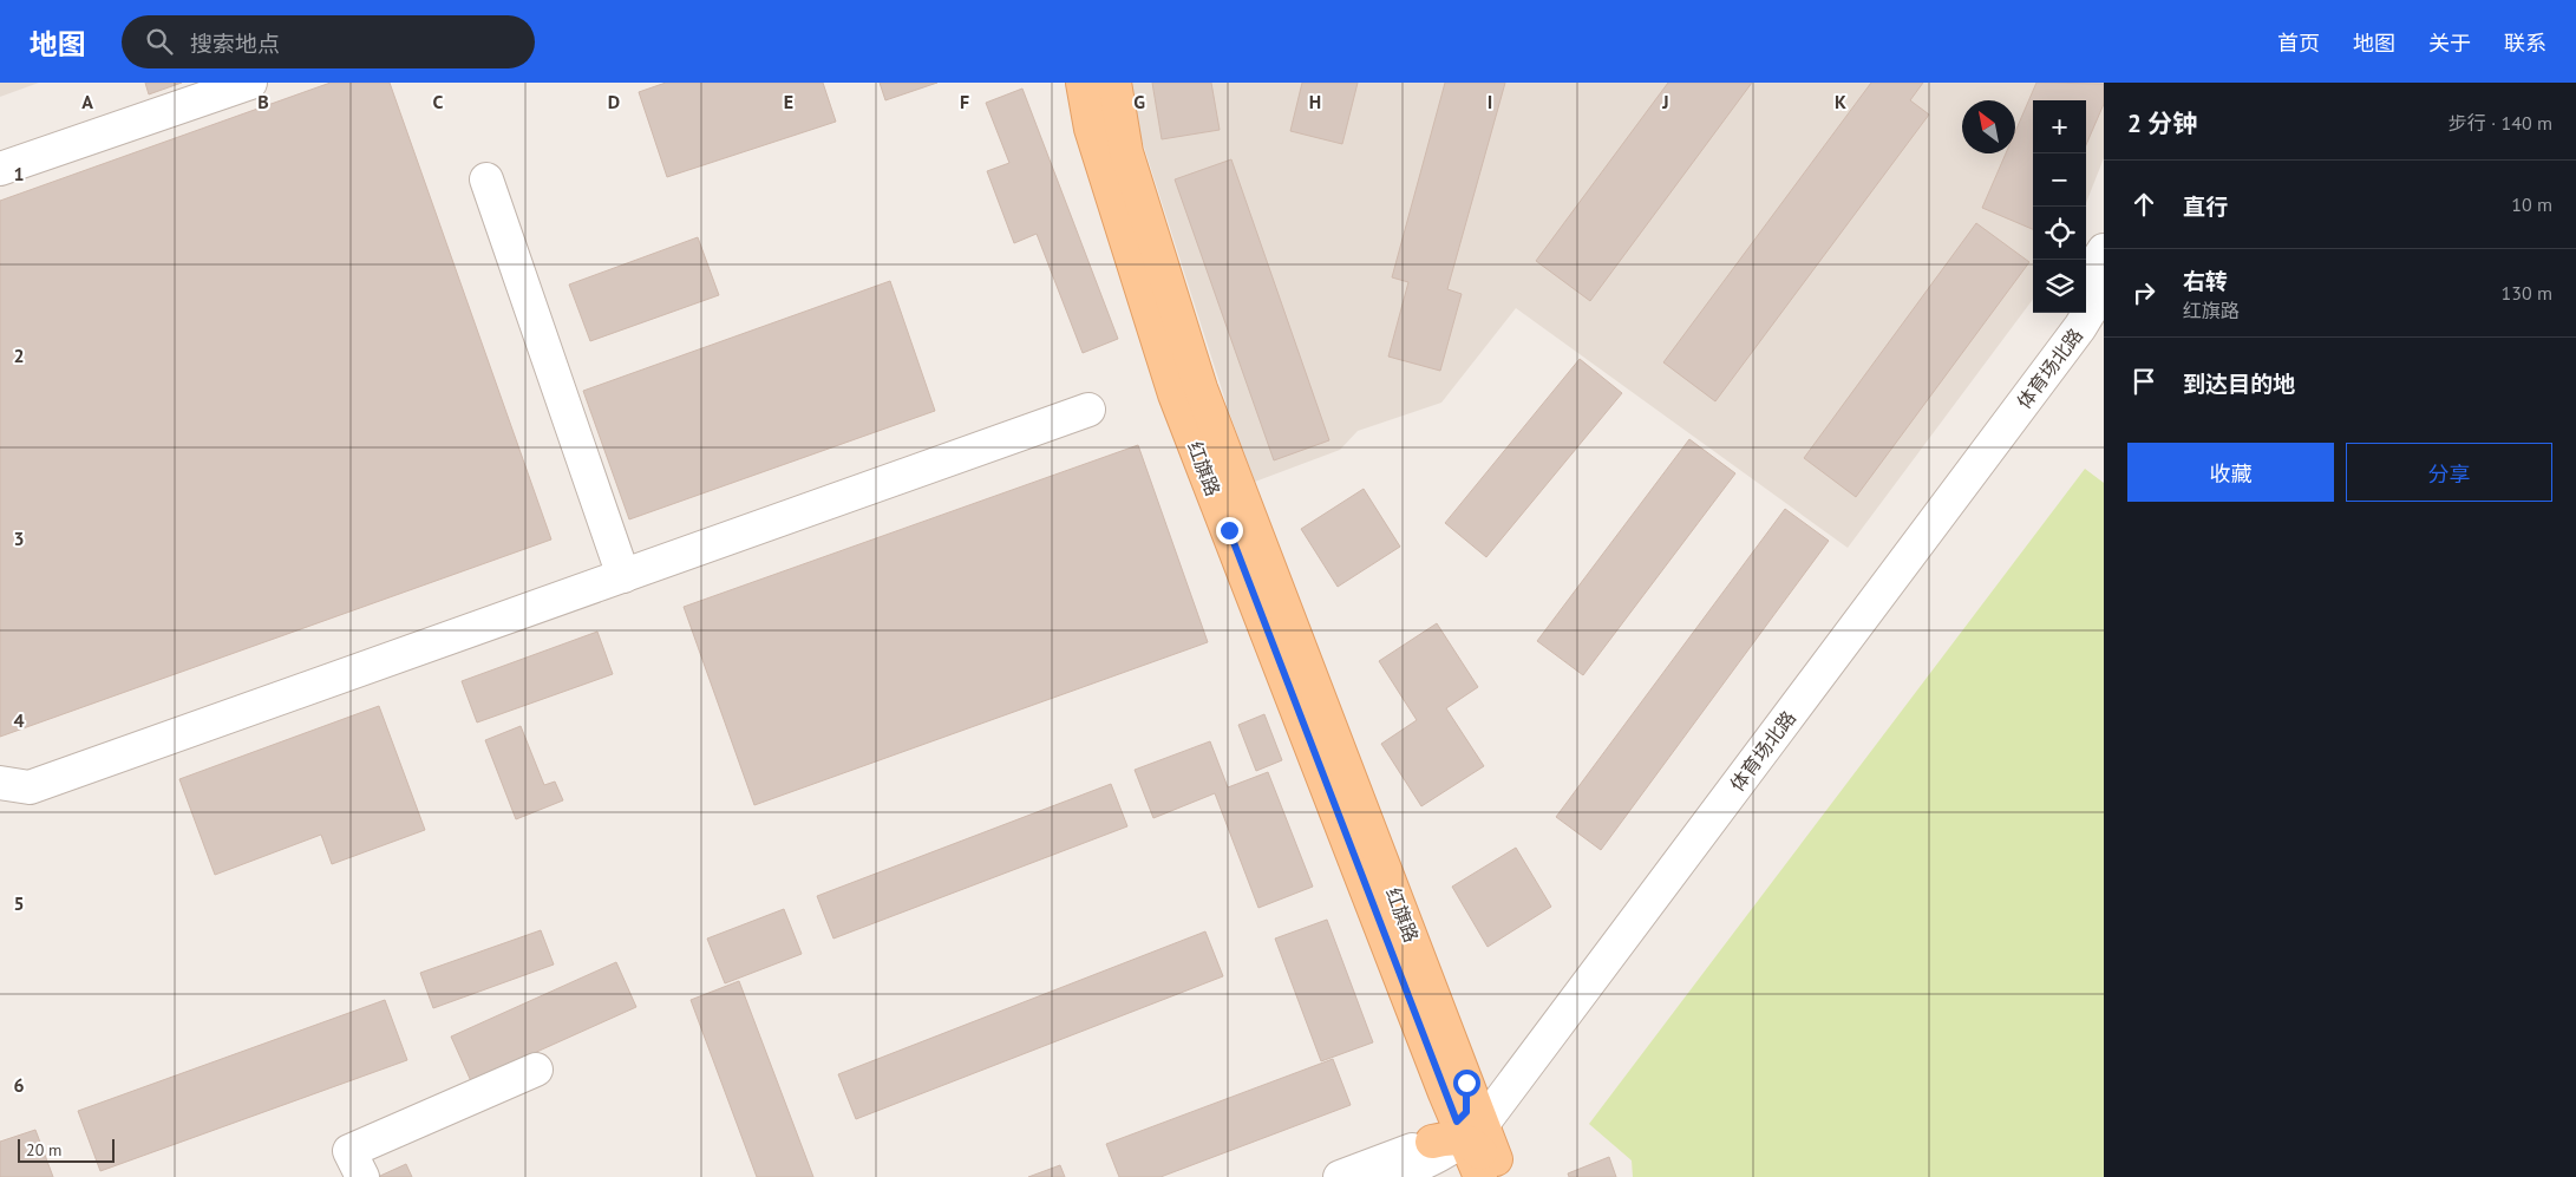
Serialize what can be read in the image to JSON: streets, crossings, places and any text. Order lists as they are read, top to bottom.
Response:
{
  "streets": {
    "main road": ["红旗路"],
    "street": ["体育场北路"]
  },
  "crossings": [
    ["体育场北路", "红旗路"]
  ],
  "scale_bar": "20 m",
  "north": "top left",
  "page": {
    "header": "地图",
    "search": "搜索地点",
    "nav": [
      "首页",
      "地图",
      "关于",
      "联系"
    ],
    "heading": ["2 分钟", "步行 · 140 m"],
    "map_buttons": ["+", "−"],
    "list": [
      ["直行", "10 m"],
      ["右转", "红旗路", "130 m"],
      "到达目的地"
    ],
    "buttons": ["收藏", "分享"],
    "scale": "20 m"
  },
  "grid": {
    "columns": [
      "A",
      "B",
      "C",
      "D",
      "E",
      "F",
      "G",
      "H",
      "I",
      "J",
      "K"
    ],
    "rows": [
      "1",
      "2",
      "3",
      "4",
      "5",
      "6"
    ]
  }
}
